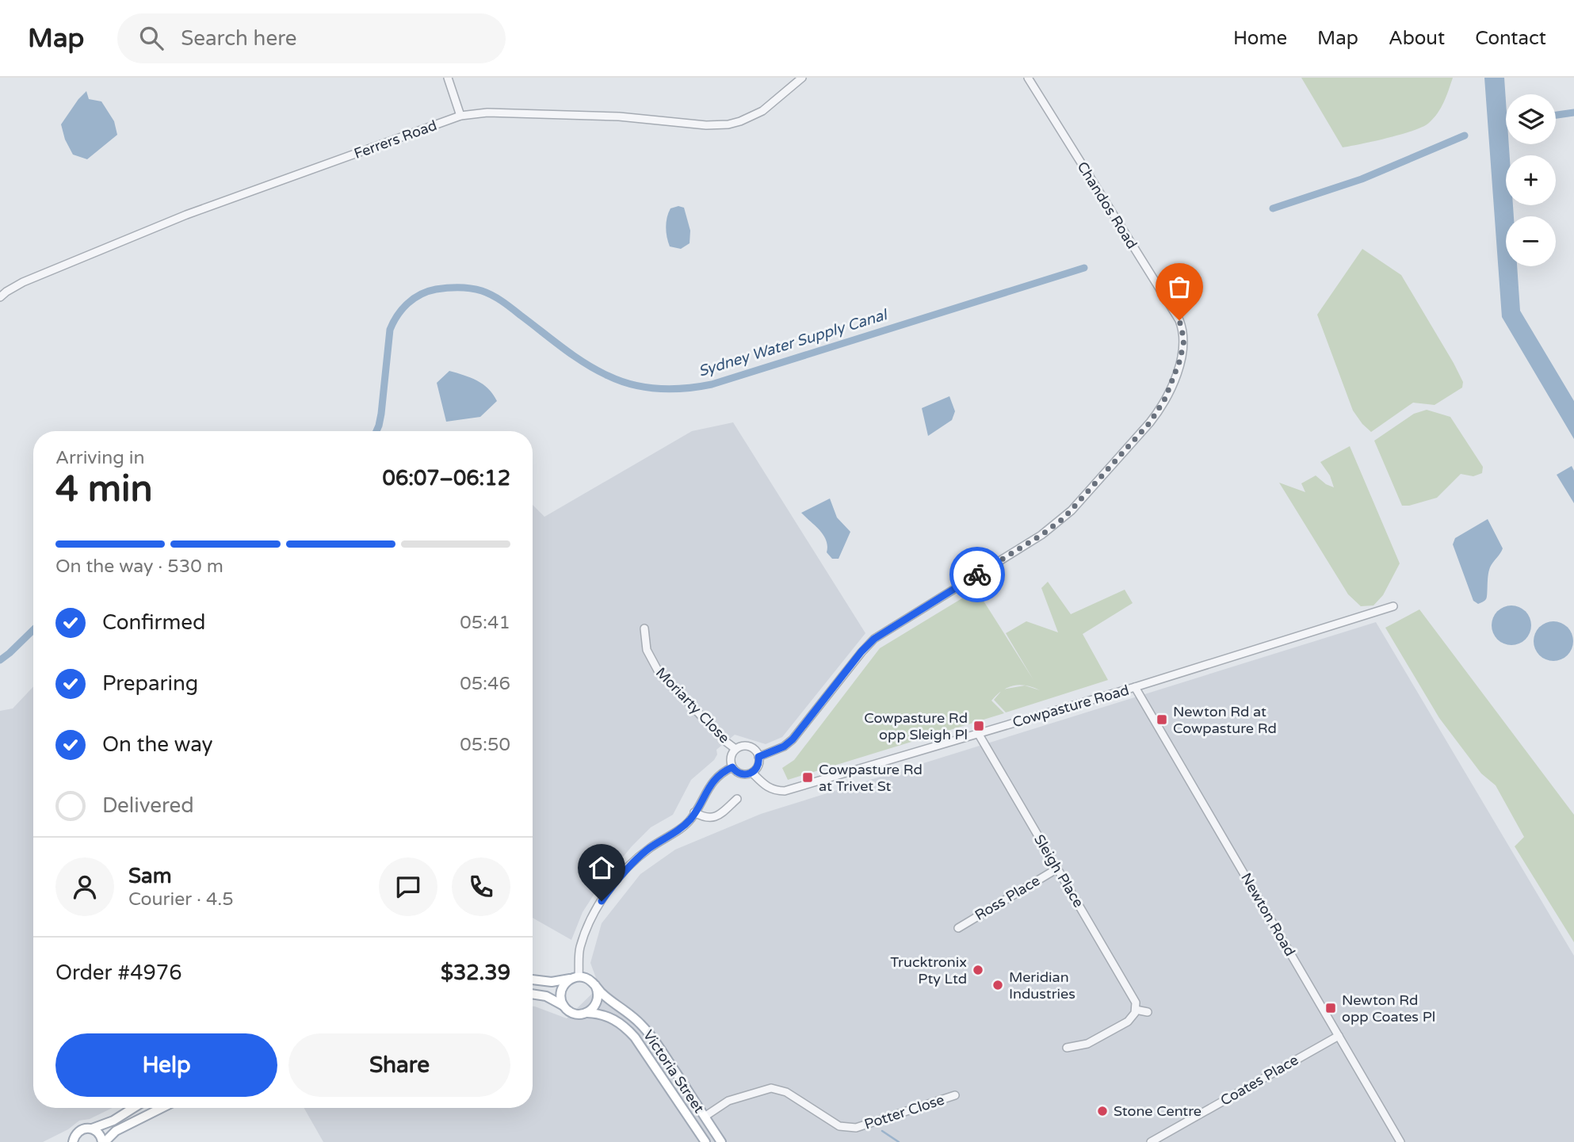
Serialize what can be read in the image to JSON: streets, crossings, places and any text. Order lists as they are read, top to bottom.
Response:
{
  "streets": {
    "main road": ["Victoria Street"],
    "street": [
      "Ferrers Road",
      "Chandos Road",
      "Moriarty Close",
      "Cowpasture Road",
      "Sleigh Place",
      "Ross Place",
      "Newton Road",
      "Coates Place",
      "Potter Close"
    ]
  },
  "crossings": [
    ["Chandos Road", "Moriarty Close"],
    ["Chandos Road", "Cowpasture Road"],
    ["Moriarty Close", "Cowpasture Road"],
    ["Cowpasture Road", "Sleigh Place"],
    ["Cowpasture Road", "Newton Road"],
    ["Sleigh Place", "Ross Place"],
    ["Newton Road", "Coates Place"],
    ["Victoria Street", "Potter Close"]
  ],
  "water": ["Sydney Water Supply Canal"],
  "places": {
    "transit": [
      "Newton Rd at Cowpasture Rd",
      "Cowpasture Rd opp Sleigh Pl",
      "Cowpasture Rd at Trivet St",
      "Newton Rd opp Coates Pl"
    ],
    "other": ["Trucktronix Pty Ltd", "Meridian Industries", "Stone Centre"]
  },
  "page": {
    "header": "Map",
    "search": "Search here",
    "nav": [
      "Home",
      "Map",
      "About",
      "Contact"
    ],
    "map_buttons": ["+", "−"],
    "heading": ["4 min", "Arriving in", "06:07–06:12"],
    "panel": [
      "Sam",
      "Courier · 4.5",
      "Order #4976",
      "$32.39"
    ],
    "bar": "On the way · 530 m",
    "list": [
      ["Confirmed", "05:41"],
      ["Preparing", "05:46"],
      ["On the way", "05:50"],
      "Delivered"
    ],
    "buttons": ["Help", "Share"]
  }
}
